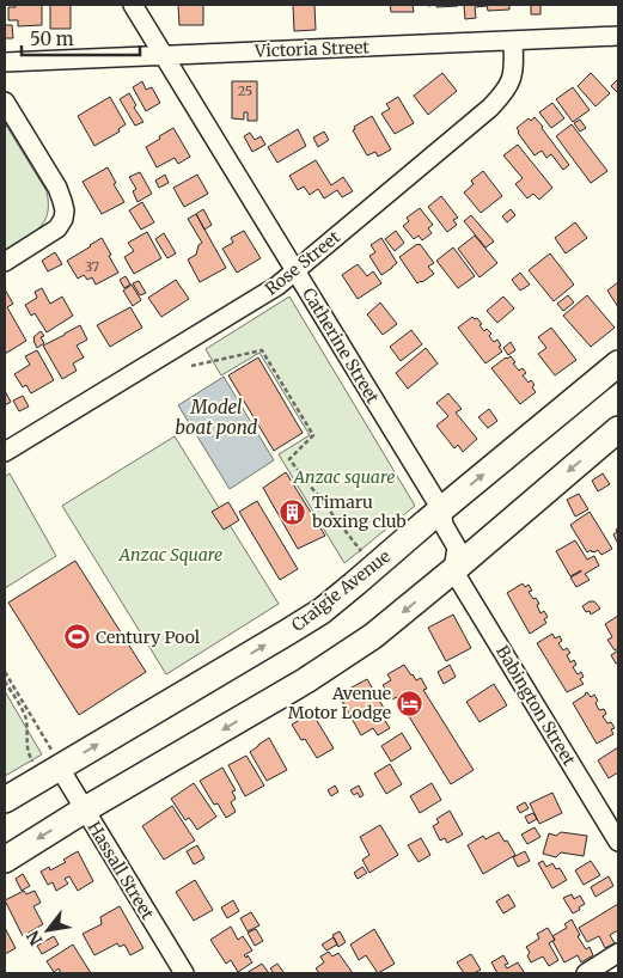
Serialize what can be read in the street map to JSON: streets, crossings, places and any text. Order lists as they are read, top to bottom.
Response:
{
  "streets": {
    "highway": ["Craigie Avenue"],
    "street": [
      "Victoria Street",
      "Rose Street",
      "Catherine Street",
      "Babington Street",
      "Hassall Street"
    ]
  },
  "crossings": [
    ["Victoria Street", "Rose Street"],
    ["Victoria Street", "Catherine Street"],
    ["Rose Street", "Catherine Street"],
    ["Catherine Street", "Craigie Avenue"],
    ["Catherine Street", "Babington Street"],
    ["Craigie Avenue", "Hassall Street"]
  ],
  "water": ["Model boat pond"],
  "parks": ["Anzac square", "Anzac Square"],
  "places": {
    "building": ["Timaru boxing club"],
    "sports": ["Century Pool"],
    "hotel": ["Avenue Motor Lodge"]
  },
  "house_numbers": ["25", "37"],
  "scale_bar": "50 m",
  "north": "bottom left"
}
